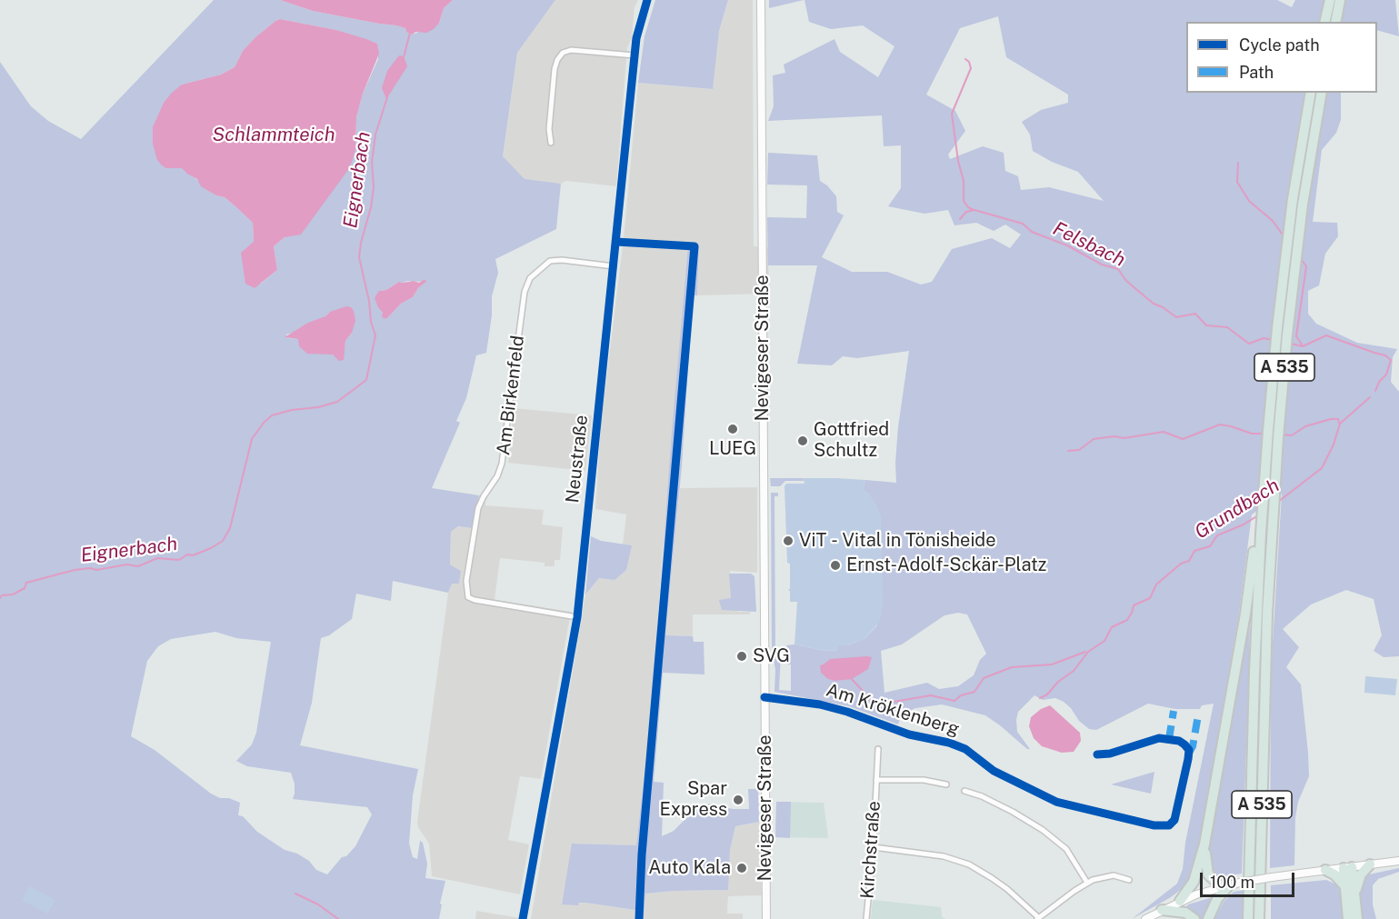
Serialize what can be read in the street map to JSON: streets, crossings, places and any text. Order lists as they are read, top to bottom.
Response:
{
  "streets": {
    "highway": ["A 535"],
    "main road": ["Nevigeser Straße"],
    "street": [
      "Am Birkenfeld",
      "Neustraße",
      "Am Kröklenberg",
      "Kirchstraße"
    ]
  },
  "crossings": [
    ["Nevigeser Straße", "Am Kröklenberg"],
    ["Am Birkenfeld", "Neustraße"]
  ],
  "water": [
    "Schlammteich",
    "Eignerbach",
    "Felsbach",
    "Grundbach"
  ],
  "places": [
    "LUEG",
    "Gottfried Schultz",
    "ViT - Vital in Tönisheide",
    "Ernst-Adolf-Sckär-Platz",
    "SVG",
    "Spar Express",
    "Auto Kala"
  ],
  "legend": ["Cycle path", "Path"],
  "scale_bar": "100 m"
}
